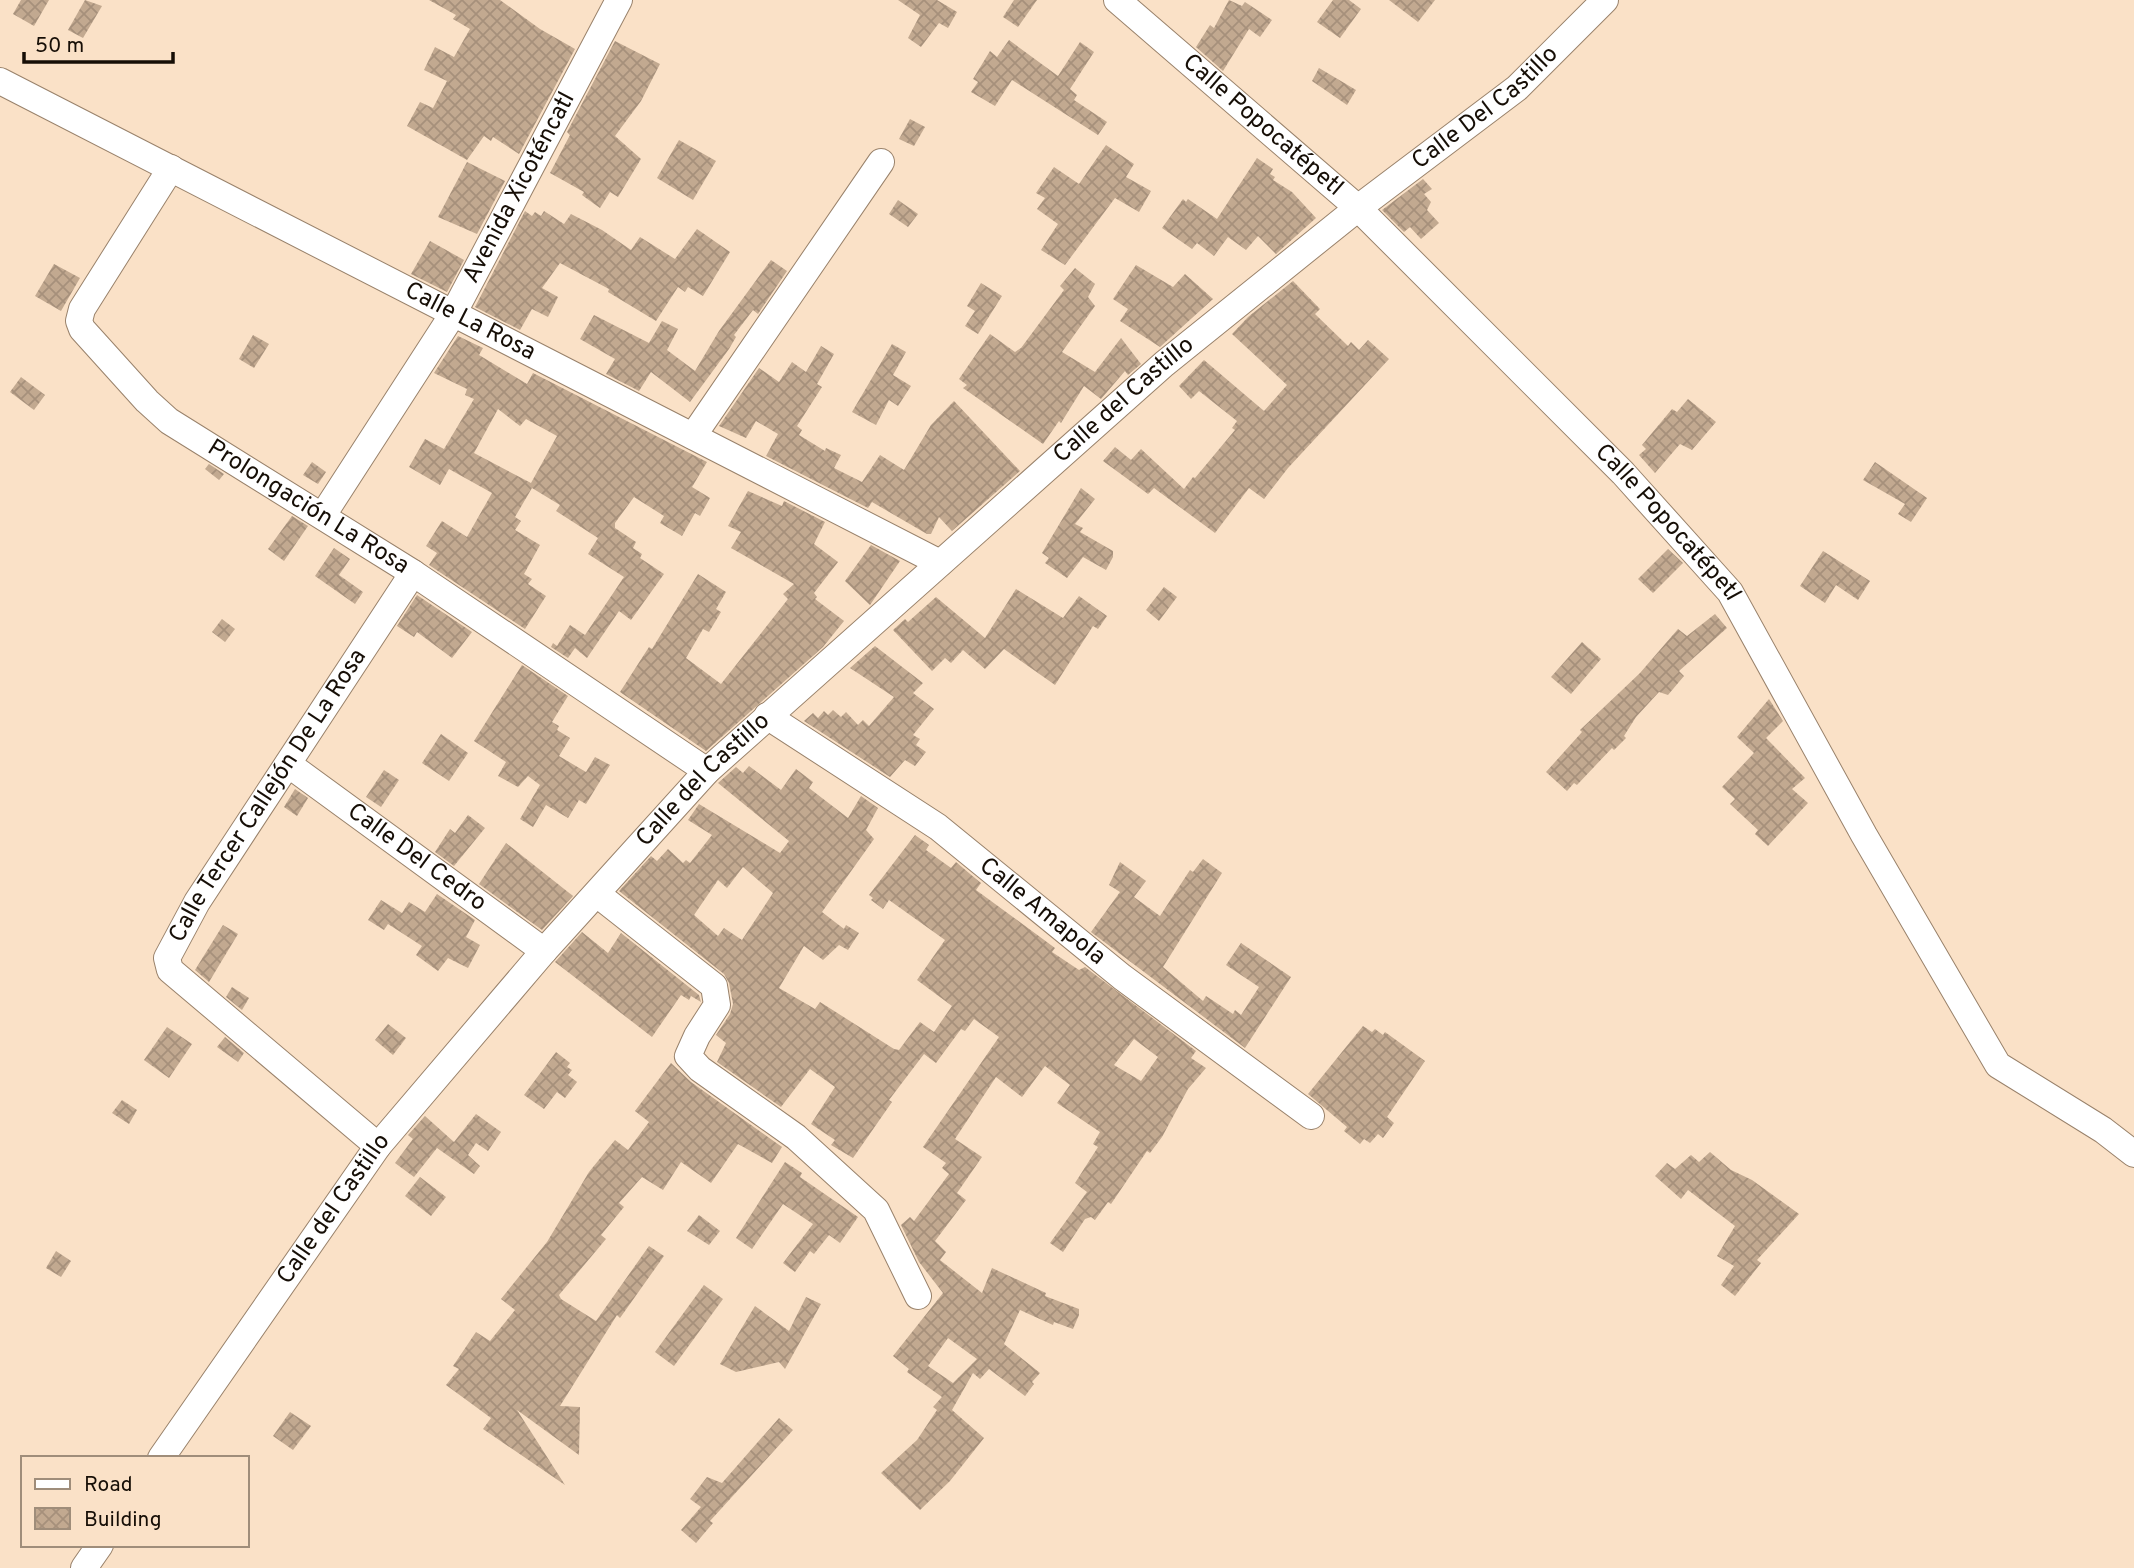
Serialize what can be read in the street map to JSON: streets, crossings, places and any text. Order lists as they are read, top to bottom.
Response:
{
  "streets": {
    "street": [
      "Calle Del Castillo",
      "Calle Popocatépetl",
      "Avenida Xicoténcatl",
      "Calle La Rosa",
      "Calle del Castillo",
      "Prolongación La Rosa",
      "Calle Tercer Callejón De La Rosa",
      "Calle Del Cedro",
      "Calle Amapola"
    ]
  },
  "crossings": [
    ["Calle Del Castillo", "Calle Popocatépetl"],
    ["Calle Del Castillo", "Calle del Castillo"],
    ["Calle Popocatépetl", "Calle del Castillo"],
    ["Avenida Xicoténcatl", "Calle La Rosa"],
    ["Avenida Xicoténcatl", "Prolongación La Rosa"],
    ["Calle La Rosa", "Calle del Castillo"],
    ["Calle La Rosa", "Prolongación La Rosa"],
    ["Calle del Castillo", "Prolongación La Rosa"],
    ["Calle del Castillo", "Calle Tercer Callejón De La Rosa"],
    ["Calle del Castillo", "Calle Del Cedro"],
    ["Calle del Castillo", "Calle Amapola"],
    ["Prolongación La Rosa", "Calle Tercer Callejón De La Rosa"],
    ["Calle Tercer Callejón De La Rosa", "Calle Del Cedro"]
  ],
  "legend": ["Road", "Building"],
  "scale_bar": "50 m"
}
